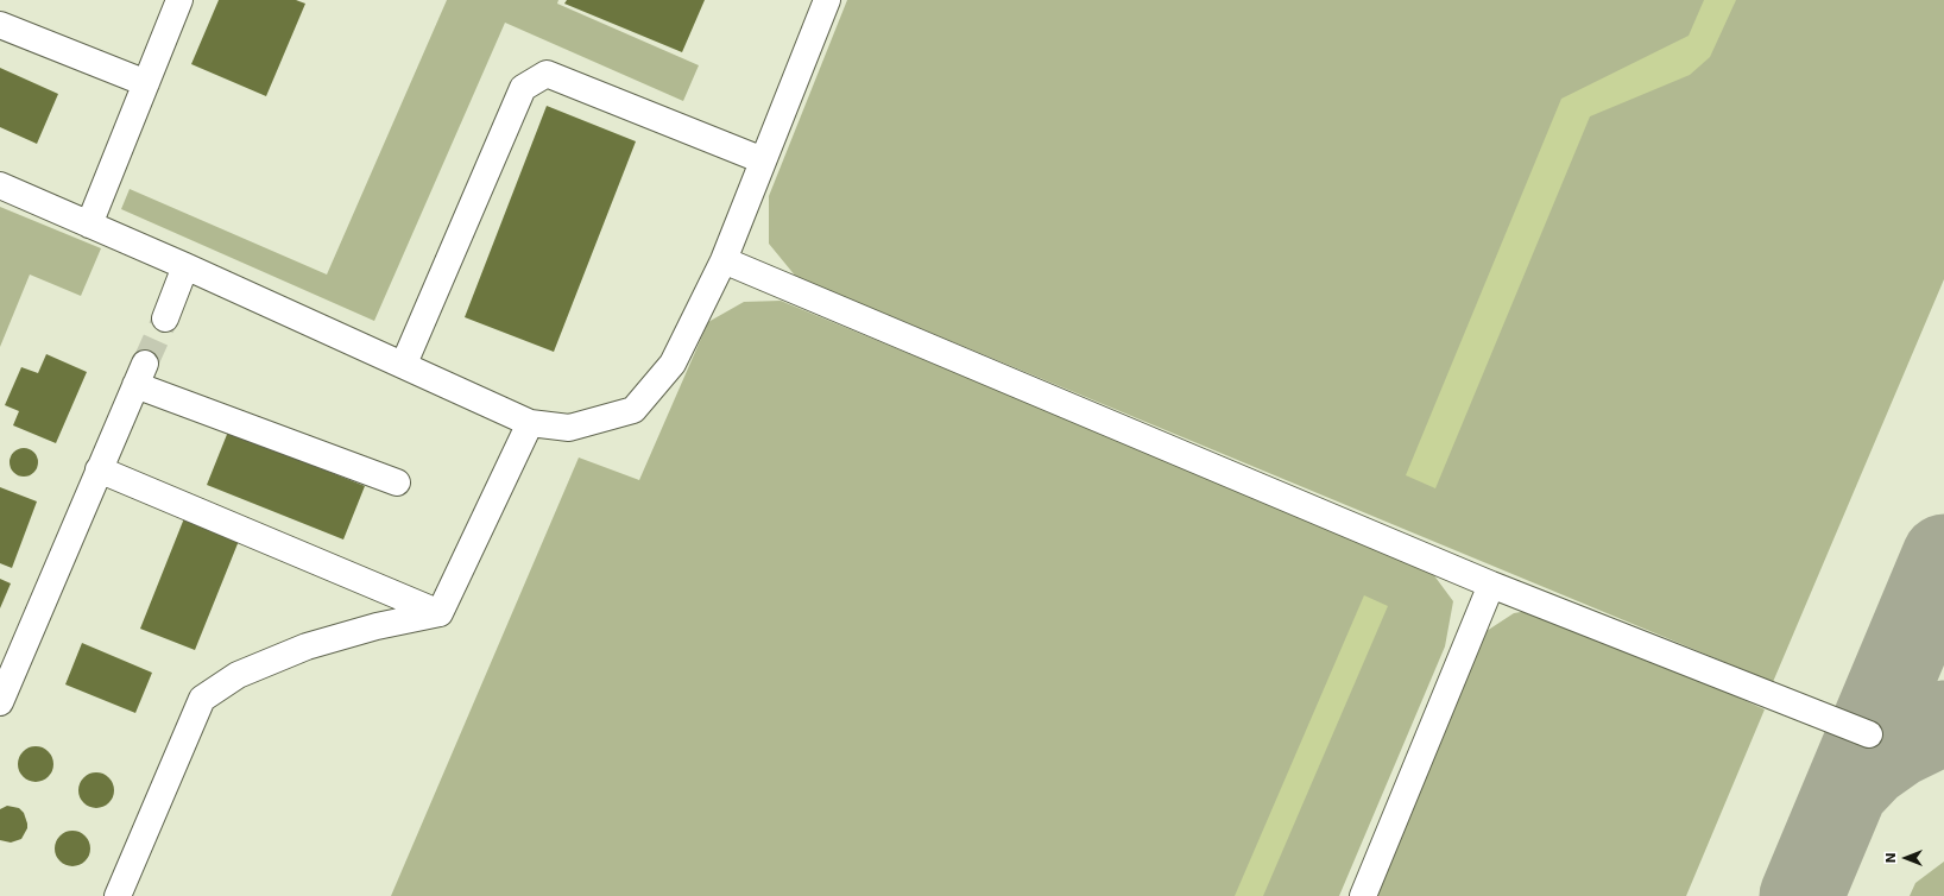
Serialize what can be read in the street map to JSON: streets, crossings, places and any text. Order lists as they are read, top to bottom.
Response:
{
  "north": "left"
}
